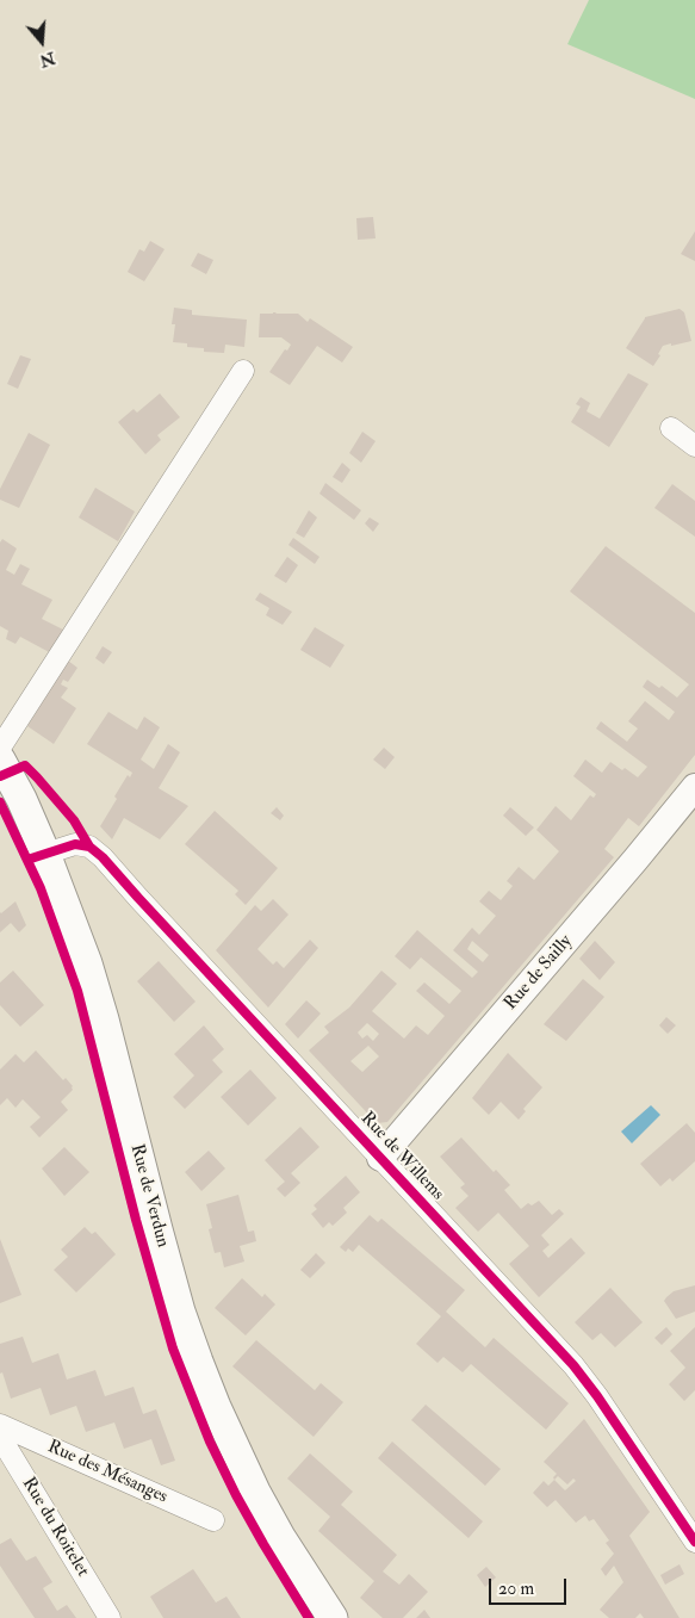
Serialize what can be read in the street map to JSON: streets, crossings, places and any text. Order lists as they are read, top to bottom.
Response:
{
  "streets": {
    "main road": ["Rue de Verdun"],
    "street": [
      "Rue de Sailly",
      "Rue de Willems",
      "Rue des Mésanges",
      "Rue du Roitelet"
    ]
  },
  "crossings": [
    ["Rue de Sailly", "Rue de Willems"],
    ["Rue de Willems", "Rue de Verdun"]
  ],
  "scale_bar": "20 m",
  "north": "bottom"
}
